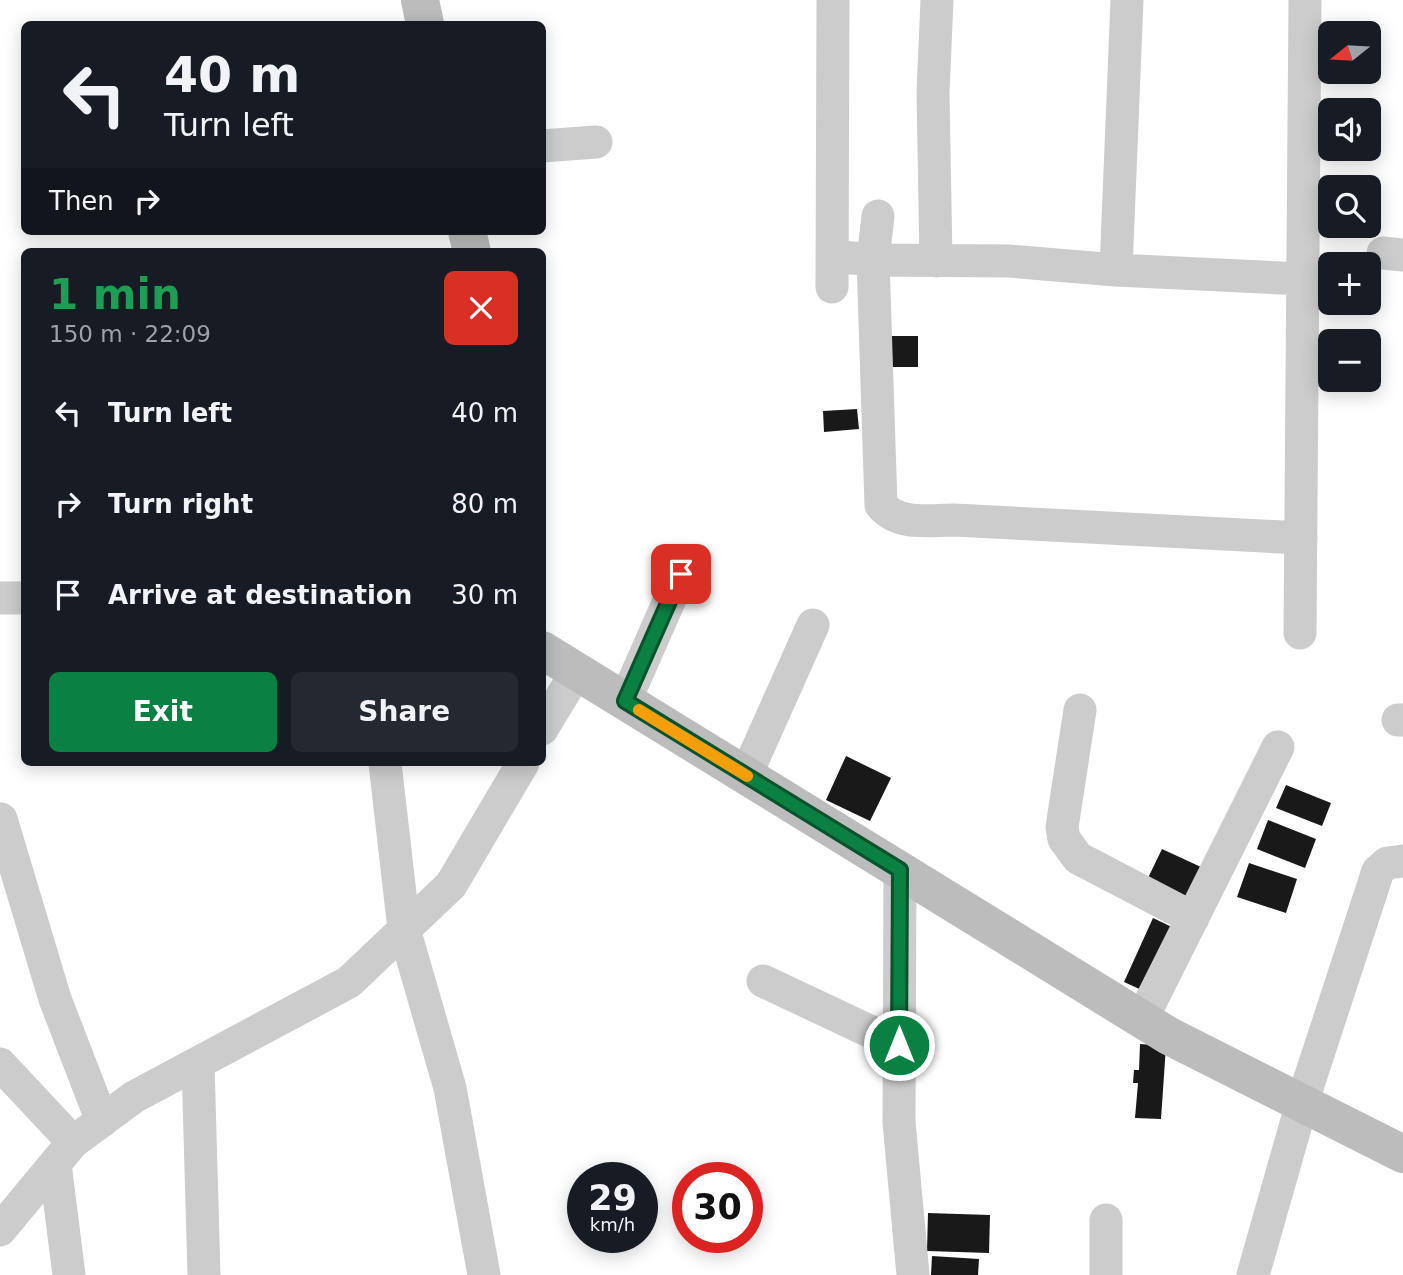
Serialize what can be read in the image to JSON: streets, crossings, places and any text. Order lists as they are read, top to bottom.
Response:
{
  "north": "left",
  "page": {
    "map_buttons": ["+", "−"],
    "turn": ["40 m", "Turn left"],
    "then": "Then",
    "heading": ["1 min", "150 m · 22:09"],
    "list": [
      {
        "name": "Turn left",
        "value": "40 m"
      },
      {
        "name": "Turn right",
        "value": "80 m"
      },
      {
        "name": "Arrive at destination",
        "value": "30 m"
      }
    ],
    "buttons": ["Exit", "Share"],
    "speed": "29 km/h",
    "limit": "30"
  }
}
